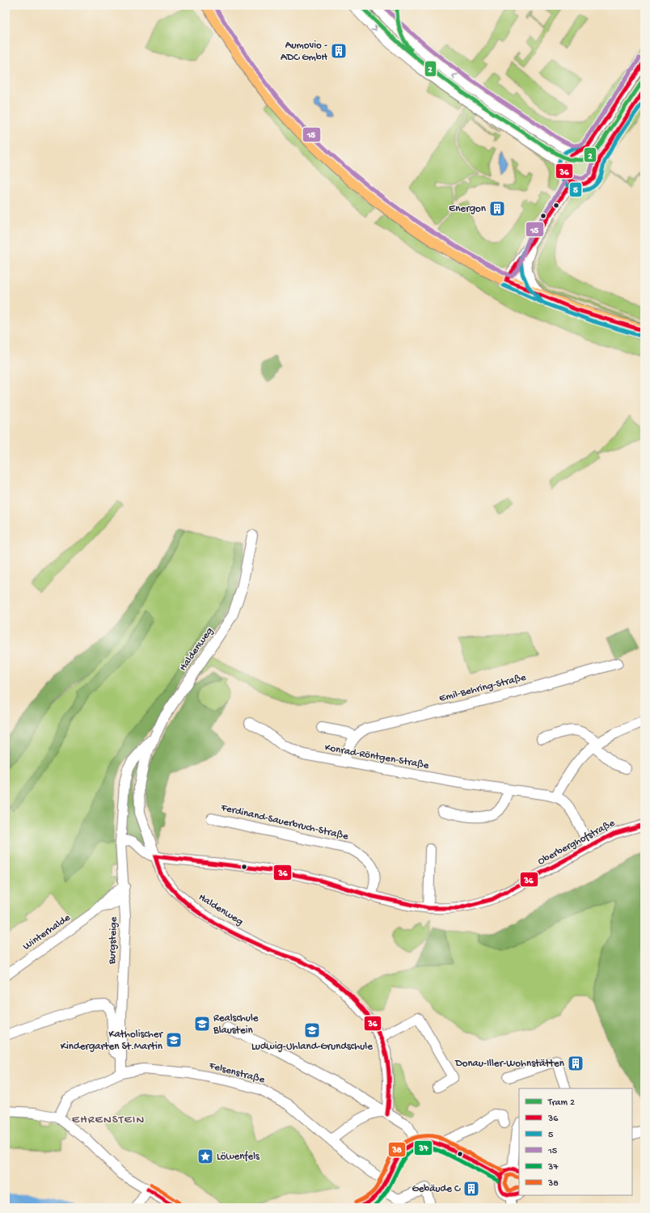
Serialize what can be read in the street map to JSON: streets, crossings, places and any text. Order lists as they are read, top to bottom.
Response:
{
  "streets": {
    "street": [
      "Haldenweg",
      "Emil-Behring-Straße",
      "Konrad-Röntgen-Straße",
      "Ferdinand-Sauerbruch-Straße",
      "Oberberghofstraße",
      "Winterhalde",
      "Burgsteige",
      "Felsenstraße"
    ]
  },
  "crossings": [
    ["Haldenweg", "Oberberghofstraße"],
    ["Haldenweg", "Burgsteige"],
    ["Konrad-Röntgen-Straße", "Oberberghofstraße"],
    ["Ferdinand-Sauerbruch-Straße", "Oberberghofstraße"],
    ["Oberberghofstraße", "Burgsteige"],
    ["Winterhalde", "Burgsteige"],
    ["Burgsteige", "Felsenstraße"]
  ],
  "districts": ["EHRENSTEIN"],
  "places": {
    "building": [
      "Aumovio - ADC GmbH",
      "Energon",
      "Donau-Iller-Wohnstätten",
      "Gebäude C"
    ],
    "school or university": ["Realschule Blaustein", "Ludwig-Uhland-Grundschule", "Katholischer Kindergarten St.Martin"],
    "place": ["Löwenfels"]
  },
  "lines": [
    "tram line 2",
    "transit line 15",
    "transit line 5",
    "transit line 36",
    "transit line 38",
    "transit line 37"
  ],
  "legend": [
    "Tram 2",
    "36",
    "5",
    "15",
    "37",
    "38"
  ]
}
